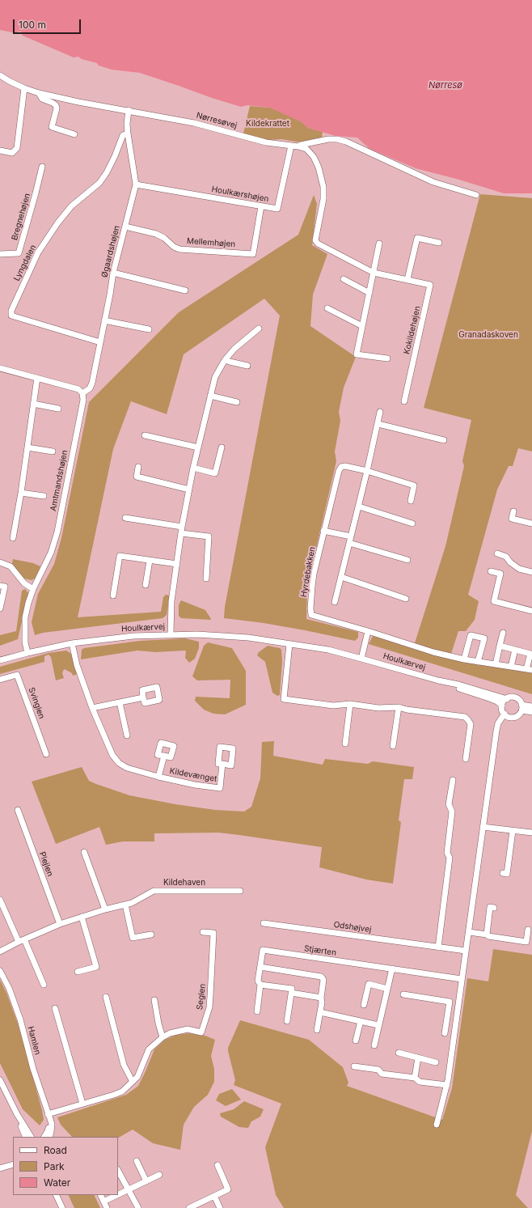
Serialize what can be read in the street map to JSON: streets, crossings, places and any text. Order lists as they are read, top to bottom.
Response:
{
  "streets": {
    "street": [
      "Nørresøvej",
      "Houlkærshøjen",
      "Bregnehøjen",
      "Mellemhøjen",
      "Øgaardshøjen",
      "Lyngdalen",
      "Kokildehøjen",
      "Amtmandshøjen",
      "Hyrdebakken",
      "Houlkærvej",
      "Svinglen",
      "Kildevænget",
      "Plejlen",
      "Kildehaven",
      "Odshøjvej",
      "Stjærten",
      "Seglen",
      "Hamlen"
    ]
  },
  "crossings": [
    ["Nørresøvej", "Houlkærshøjen"],
    ["Nørresøvej", "Øgaardshøjen"],
    ["Nørresøvej", "Kokildehøjen"],
    ["Houlkærshøjen", "Mellemhøjen"],
    ["Houlkærshøjen", "Øgaardshøjen"],
    ["Mellemhøjen", "Øgaardshøjen"],
    ["Øgaardshøjen", "Lyngdalen"],
    ["Øgaardshøjen", "Amtmandshøjen"],
    ["Amtmandshøjen", "Houlkærvej"],
    ["Houlkærvej", "Kildevænget"],
    ["Seglen", "Hamlen"]
  ],
  "water": ["Nørresø"],
  "parks": ["Kildekrattet", "Granadaskoven"],
  "legend": ["Road", "Park", "Water"],
  "scale_bar": "100 m"
}
